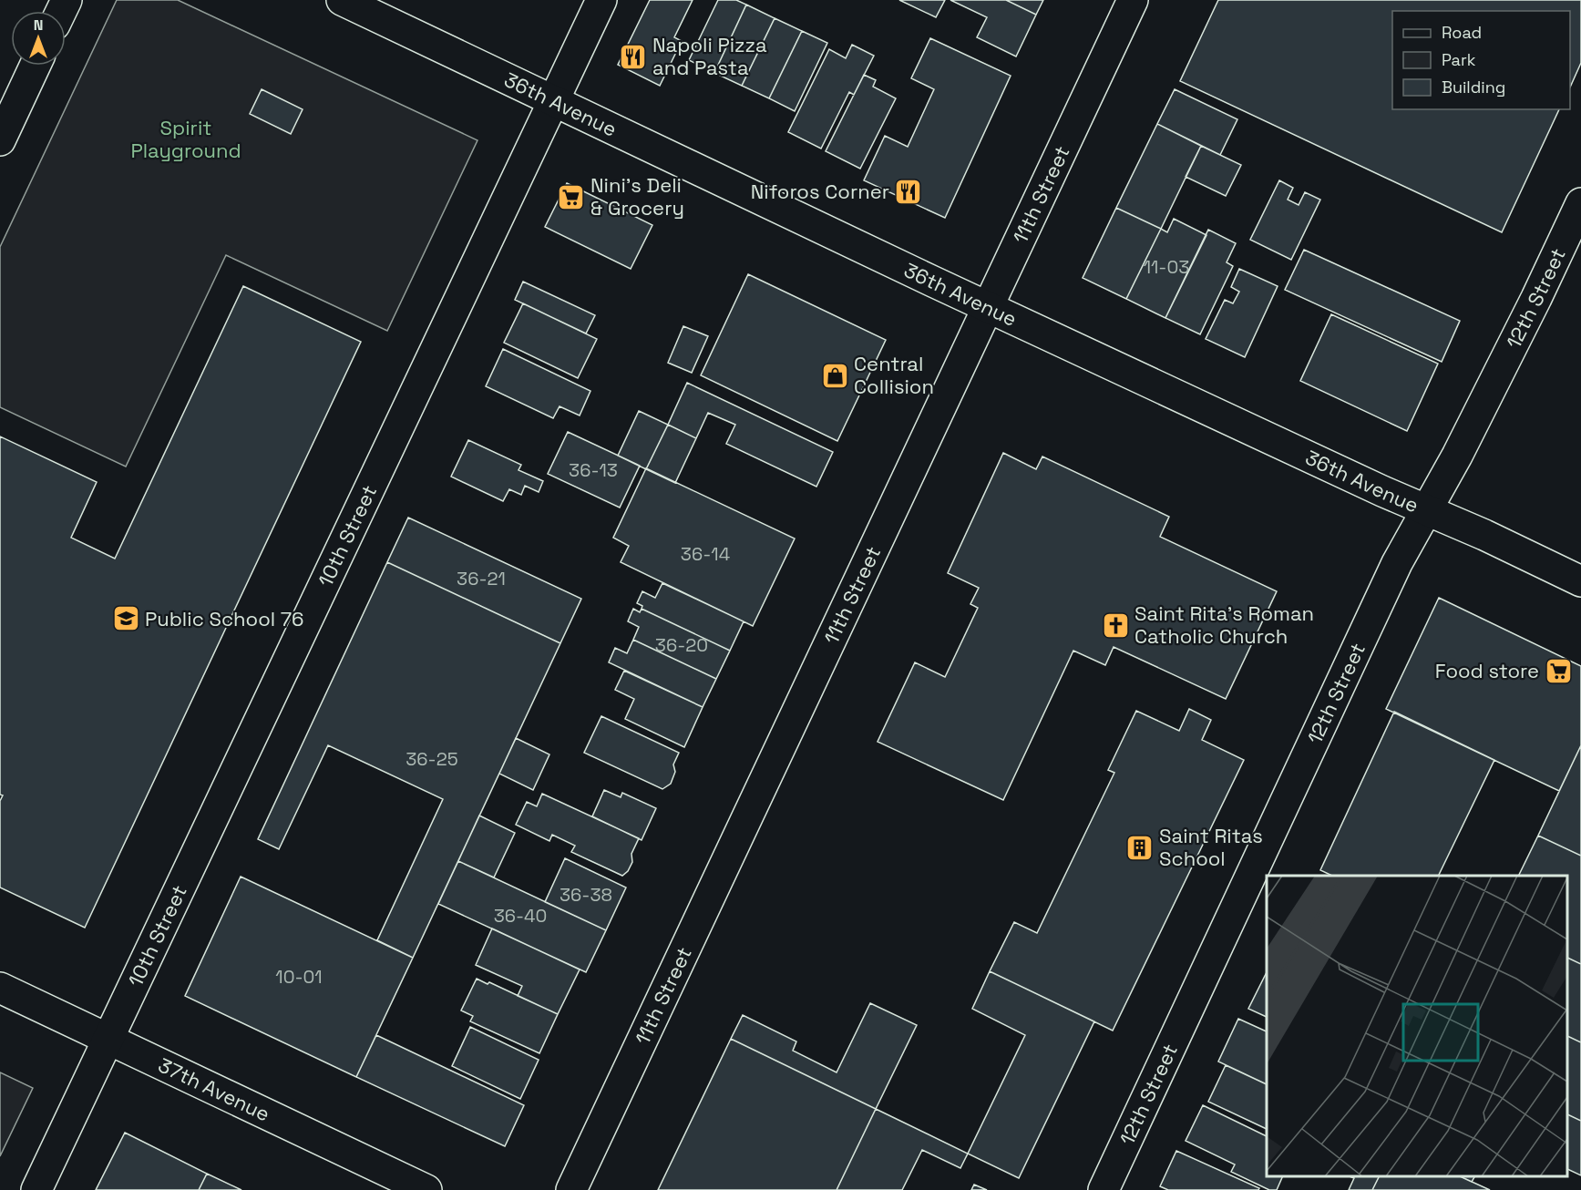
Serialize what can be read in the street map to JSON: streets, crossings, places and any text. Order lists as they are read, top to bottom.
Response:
{
  "streets": {
    "street": [
      "36th Avenue",
      "11th Street",
      "12th Street",
      "10th Street",
      "37th Avenue"
    ]
  },
  "crossings": [
    ["36th Avenue", "11th Street"],
    ["36th Avenue", "12th Street"],
    ["36th Avenue", "10th Street"],
    ["10th Street", "37th Avenue"]
  ],
  "parks": ["Spirit Playground"],
  "places": {
    "restaurant": ["Napoli Pizza and Pasta", "Niforos Corner"],
    "supermarket": ["Nini's Deli & Grocery", "Food store"],
    "shop": ["Central Collision"],
    "school or university": ["Public School 76"],
    "church": ["Saint Rita's Roman Catholic Church"],
    "building": ["Saint Ritas School"]
  },
  "house_numbers": [
    "11-03",
    "36-13",
    "36-14",
    "36-21",
    "36-20",
    "36-25",
    "36-38",
    "36-40",
    "10-01"
  ],
  "legend": ["Road", "Park", "Building"],
  "north": "top"
}
